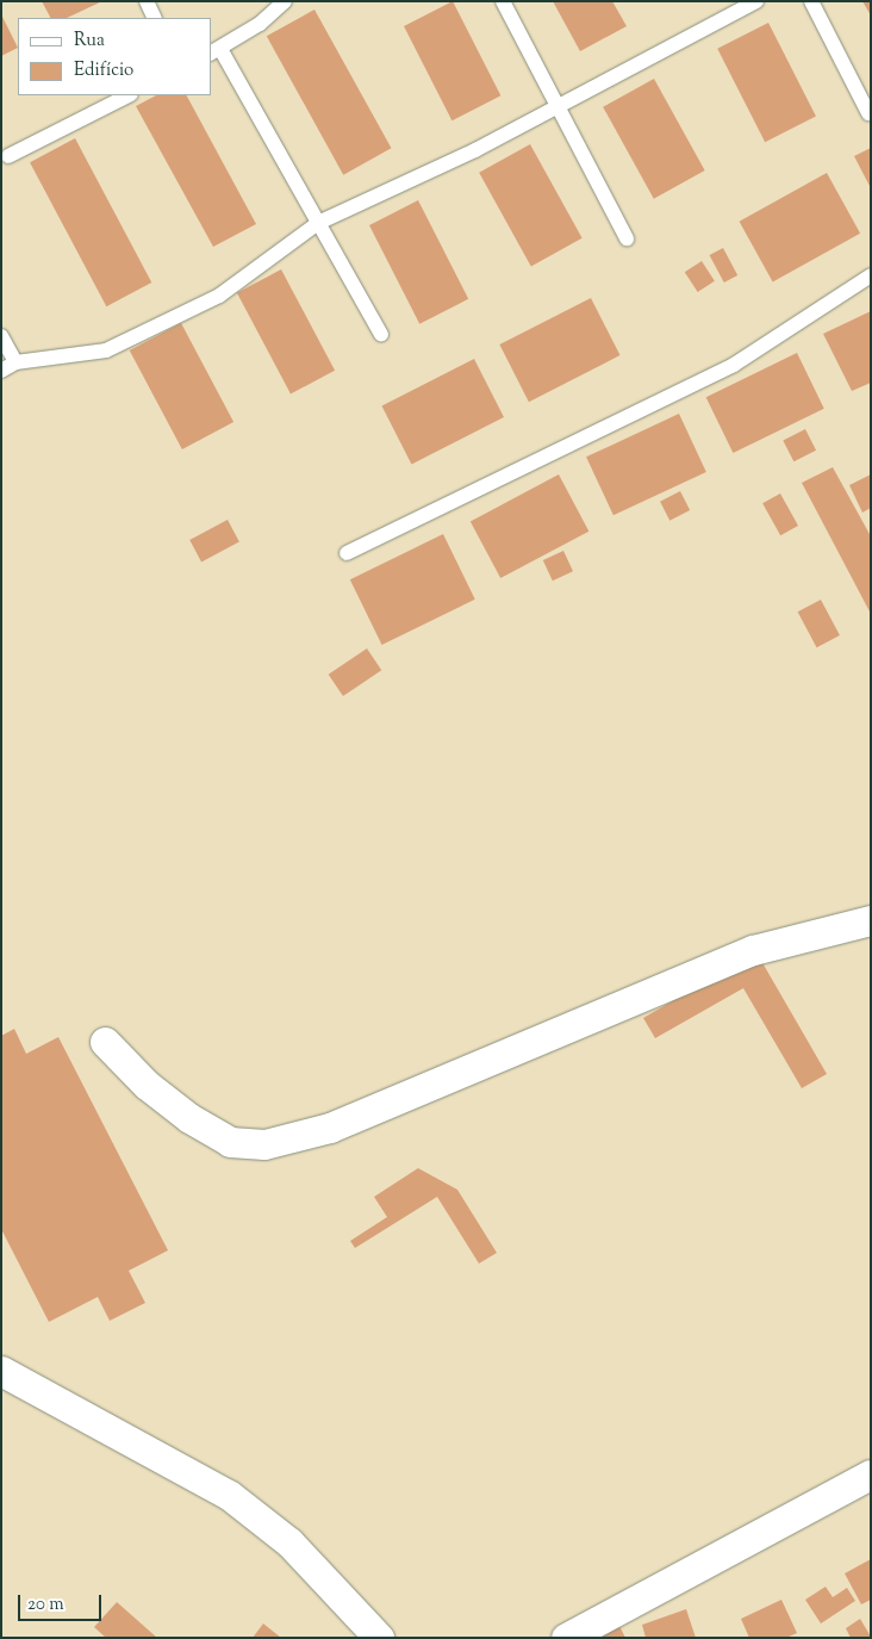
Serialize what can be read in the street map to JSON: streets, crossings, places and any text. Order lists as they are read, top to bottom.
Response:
{
  "legend": ["Rua", "Edifício"],
  "scale_bar": "20 m"
}
